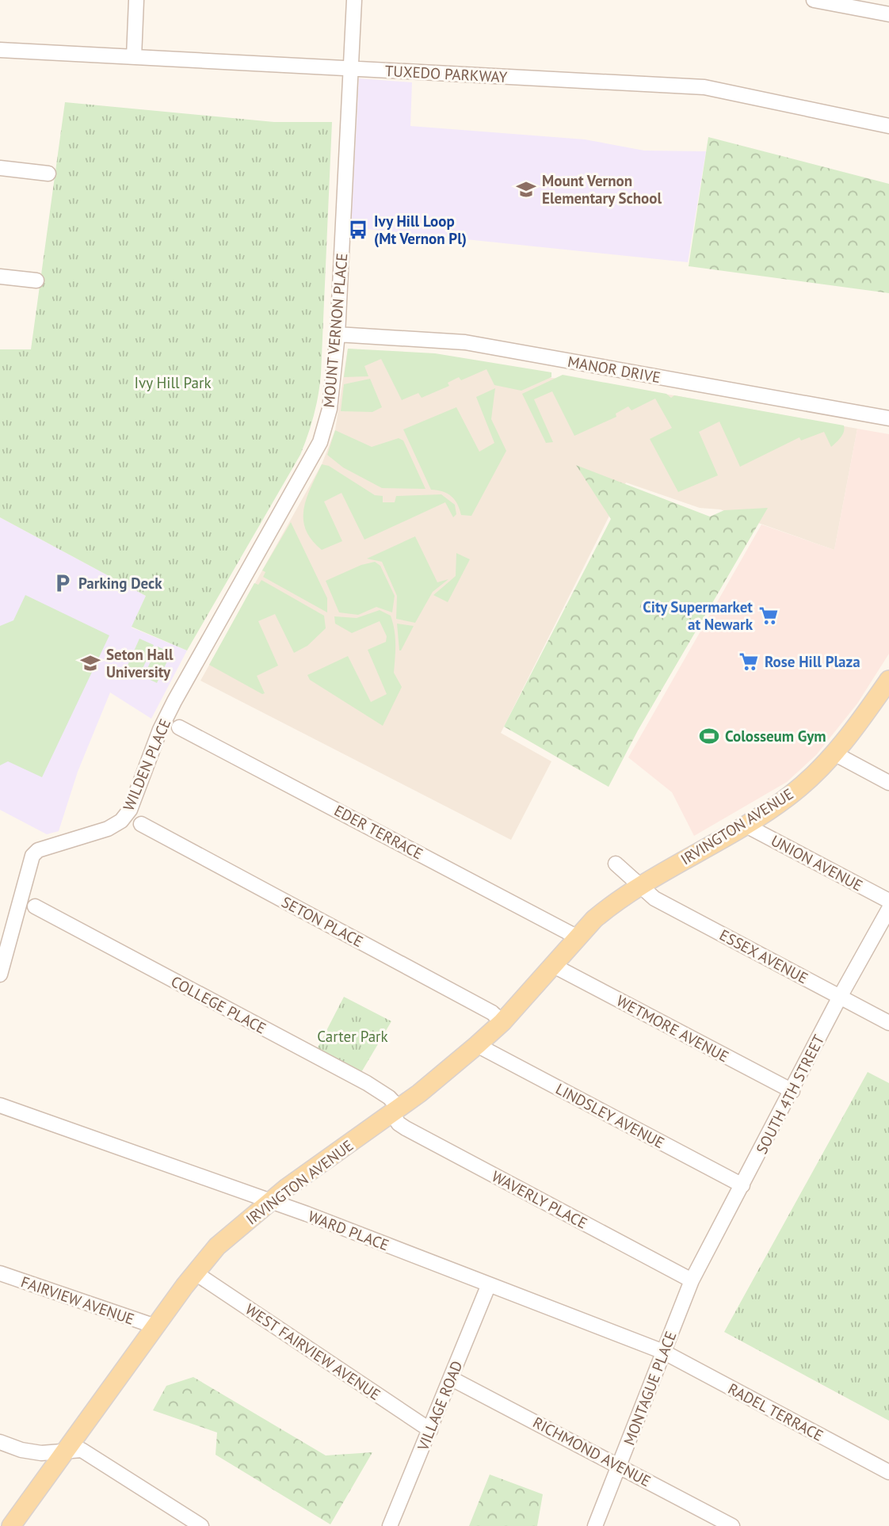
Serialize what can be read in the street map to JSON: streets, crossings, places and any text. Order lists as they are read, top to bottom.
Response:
{
  "streets": {
    "main road": ["IRVINGTON AVENUE"],
    "street": [
      "TUXEDO PARKWAY",
      "MOUNT VERNON PLACE",
      "MANOR DRIVE",
      "WILDEN PLACE",
      "EDER TERRACE",
      "UNION AVENUE",
      "SETON PLACE",
      "ESSEX AVENUE",
      "COLLEGE PLACE",
      "WETMORE AVENUE",
      "SOUTH 4TH STREET",
      "LINDSLEY AVENUE",
      "WAVERLY PLACE",
      "WARD PLACE",
      "FAIRVIEW AVENUE",
      "WEST FAIRVIEW AVENUE",
      "MONTAGUE PLACE",
      "VILLAGE ROAD",
      "RADEL TERRACE",
      "RICHMOND AVENUE"
    ]
  },
  "crossings": [
    ["TUXEDO PARKWAY", "MOUNT VERNON PLACE"],
    ["MOUNT VERNON PLACE", "MANOR DRIVE"],
    ["MOUNT VERNON PLACE", "WILDEN PLACE"],
    ["IRVINGTON AVENUE", "EDER TERRACE"],
    ["IRVINGTON AVENUE", "UNION AVENUE"],
    ["IRVINGTON AVENUE", "SETON PLACE"],
    ["IRVINGTON AVENUE", "ESSEX AVENUE"],
    ["IRVINGTON AVENUE", "COLLEGE PLACE"],
    ["IRVINGTON AVENUE", "WETMORE AVENUE"],
    ["IRVINGTON AVENUE", "LINDSLEY AVENUE"],
    ["IRVINGTON AVENUE", "WAVERLY PLACE"],
    ["IRVINGTON AVENUE", "WARD PLACE"],
    ["IRVINGTON AVENUE", "FAIRVIEW AVENUE"],
    ["IRVINGTON AVENUE", "WEST FAIRVIEW AVENUE"],
    ["ESSEX AVENUE", "SOUTH 4TH STREET"],
    ["COLLEGE PLACE", "WAVERLY PLACE"],
    ["WETMORE AVENUE", "SOUTH 4TH STREET"],
    ["SOUTH 4TH STREET", "LINDSLEY AVENUE"],
    ["SOUTH 4TH STREET", "WAVERLY PLACE"],
    ["SOUTH 4TH STREET", "MONTAGUE PLACE"],
    ["WAVERLY PLACE", "MONTAGUE PLACE"],
    ["WARD PLACE", "MONTAGUE PLACE"],
    ["WARD PLACE", "VILLAGE ROAD"],
    ["WARD PLACE", "RADEL TERRACE"],
    ["WEST FAIRVIEW AVENUE", "VILLAGE ROAD"],
    ["MONTAGUE PLACE", "RADEL TERRACE"],
    ["MONTAGUE PLACE", "RICHMOND AVENUE"],
    ["VILLAGE ROAD", "RICHMOND AVENUE"]
  ],
  "parks": ["Ivy Hill Park", "Carter Park"],
  "places": {
    "school or university": ["Mount Vernon Elementary School", "Seton Hall University"],
    "bus stop": ["Ivy Hill Loop (Mt Vernon Pl)"],
    "parking": ["Parking Deck"],
    "supermarket": ["City Supermarket at Newark", "Rose Hill Plaza"],
    "sports": ["Colosseum Gym"]
  }
}
